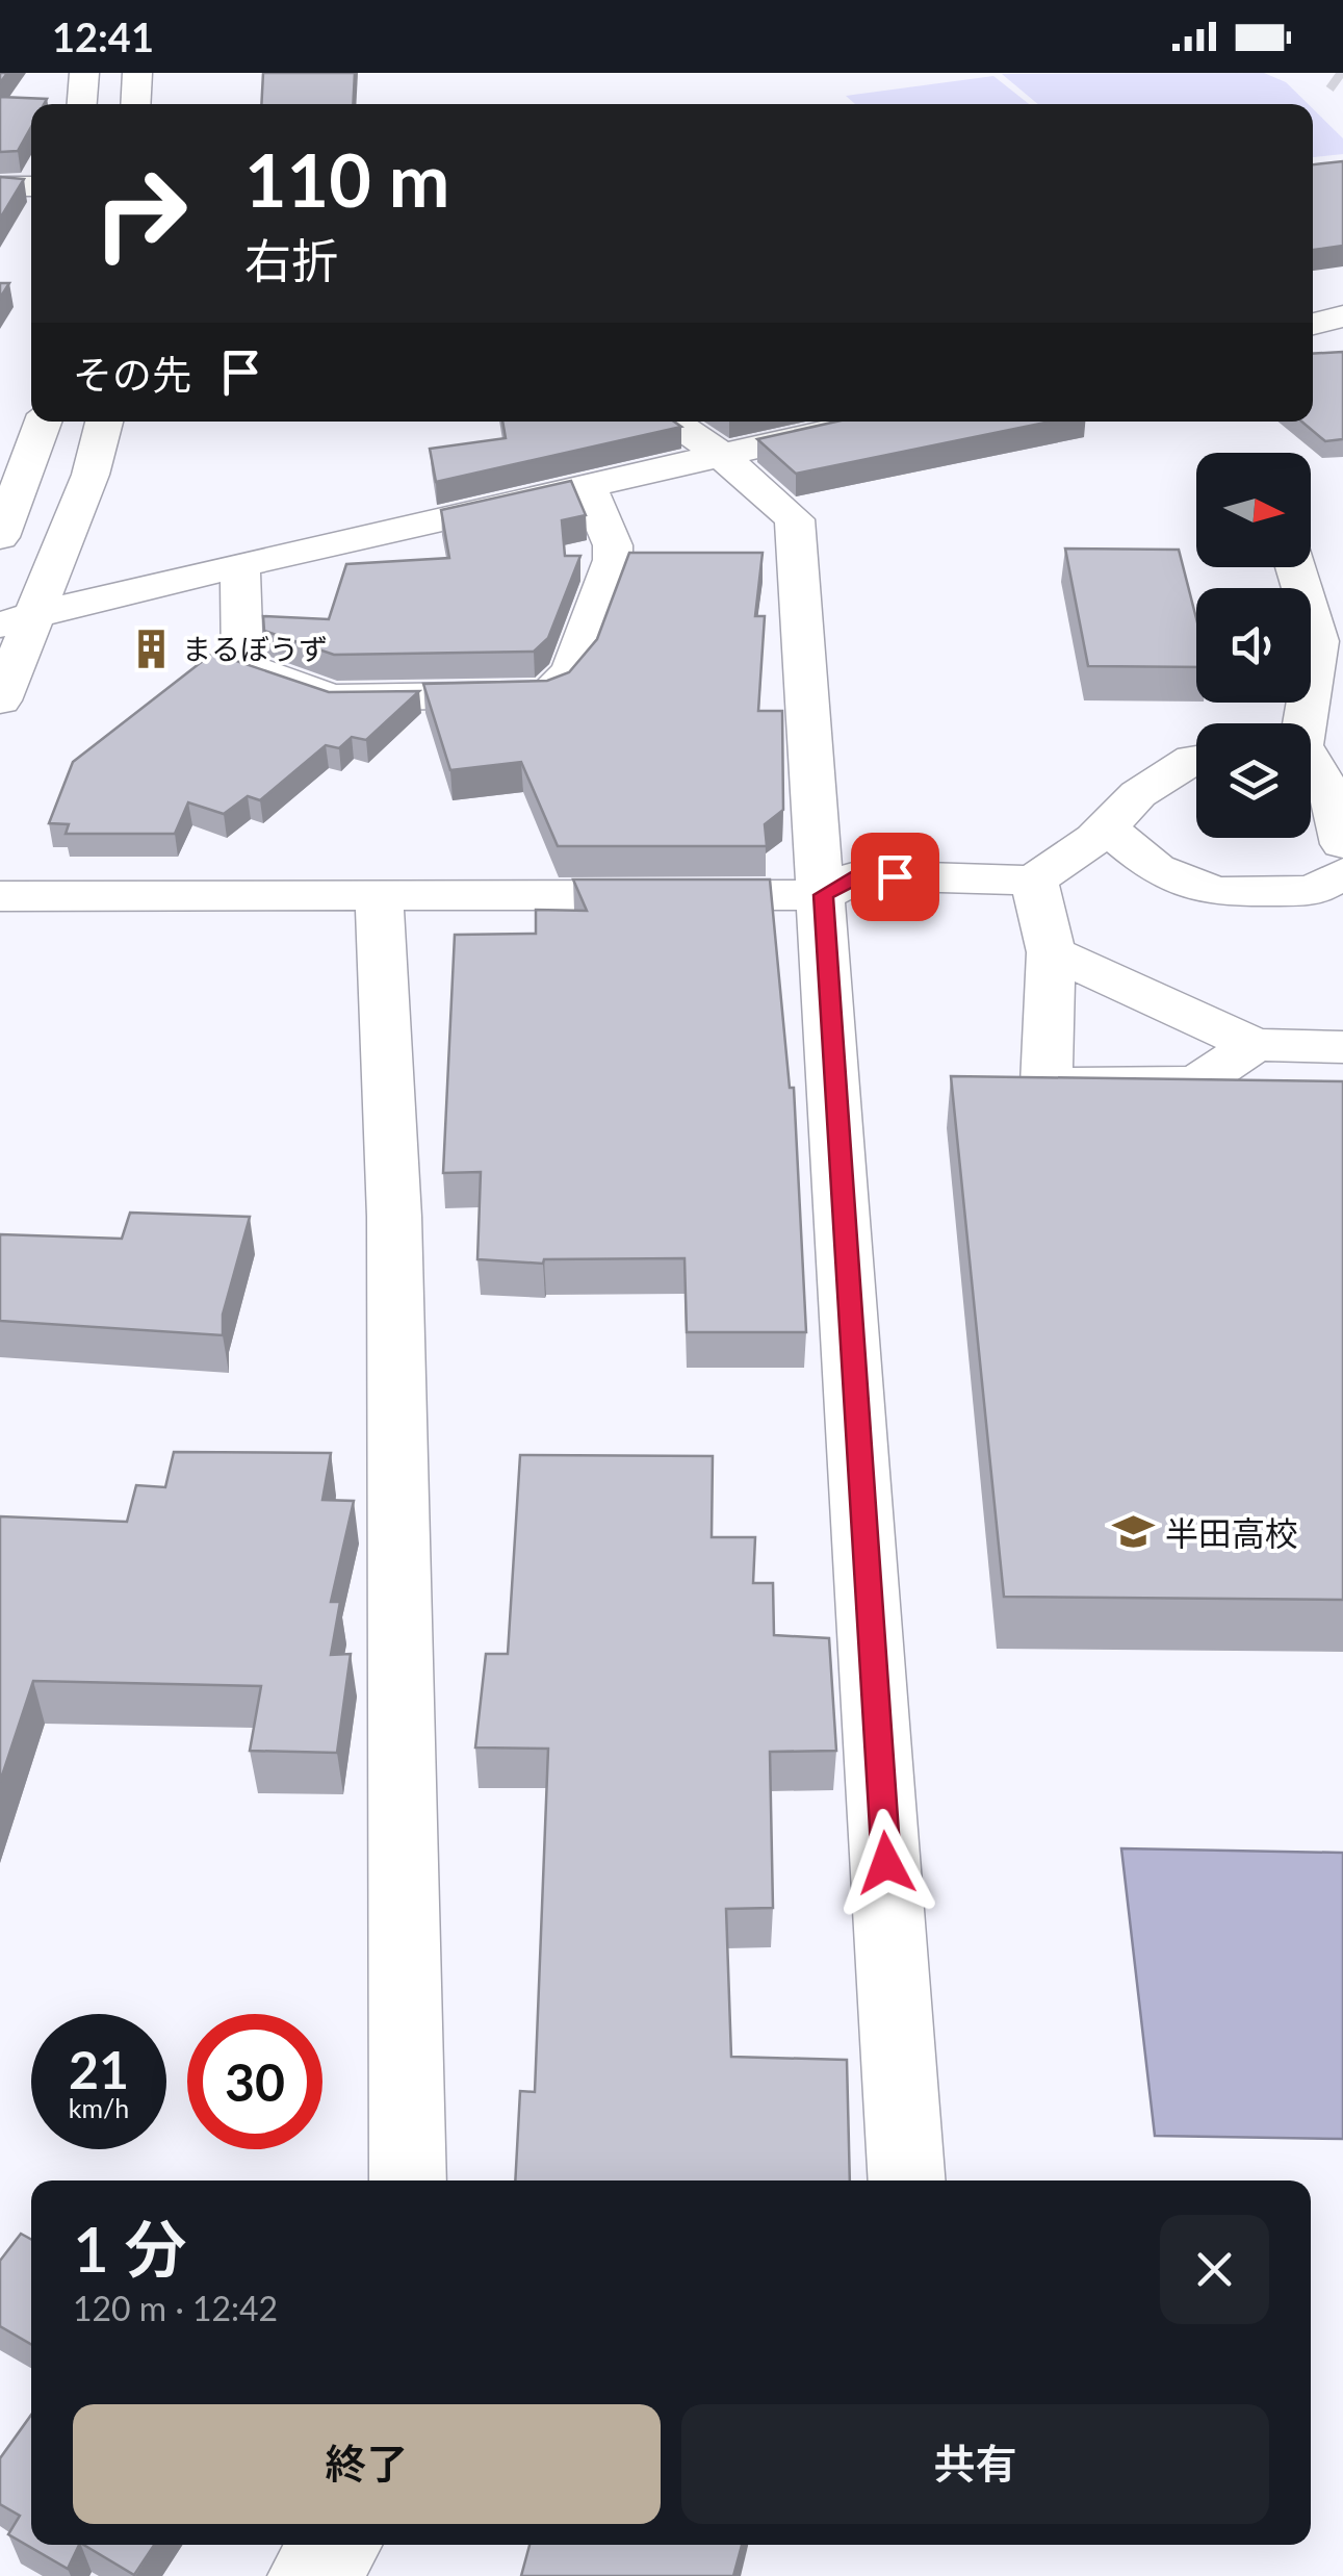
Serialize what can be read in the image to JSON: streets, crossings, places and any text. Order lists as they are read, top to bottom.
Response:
{
  "places": {
    "building": ["まるぼうず"],
    "school or university": ["半田高校"]
  },
  "north": "right",
  "page": {
    "status": "12:41",
    "turn": ["110 m", "右折"],
    "then": "その先",
    "speed": "21 km/h",
    "limit": "30",
    "heading": ["1 分", "120 m · 12:42"],
    "buttons": ["終了", "共有"]
  }
}
